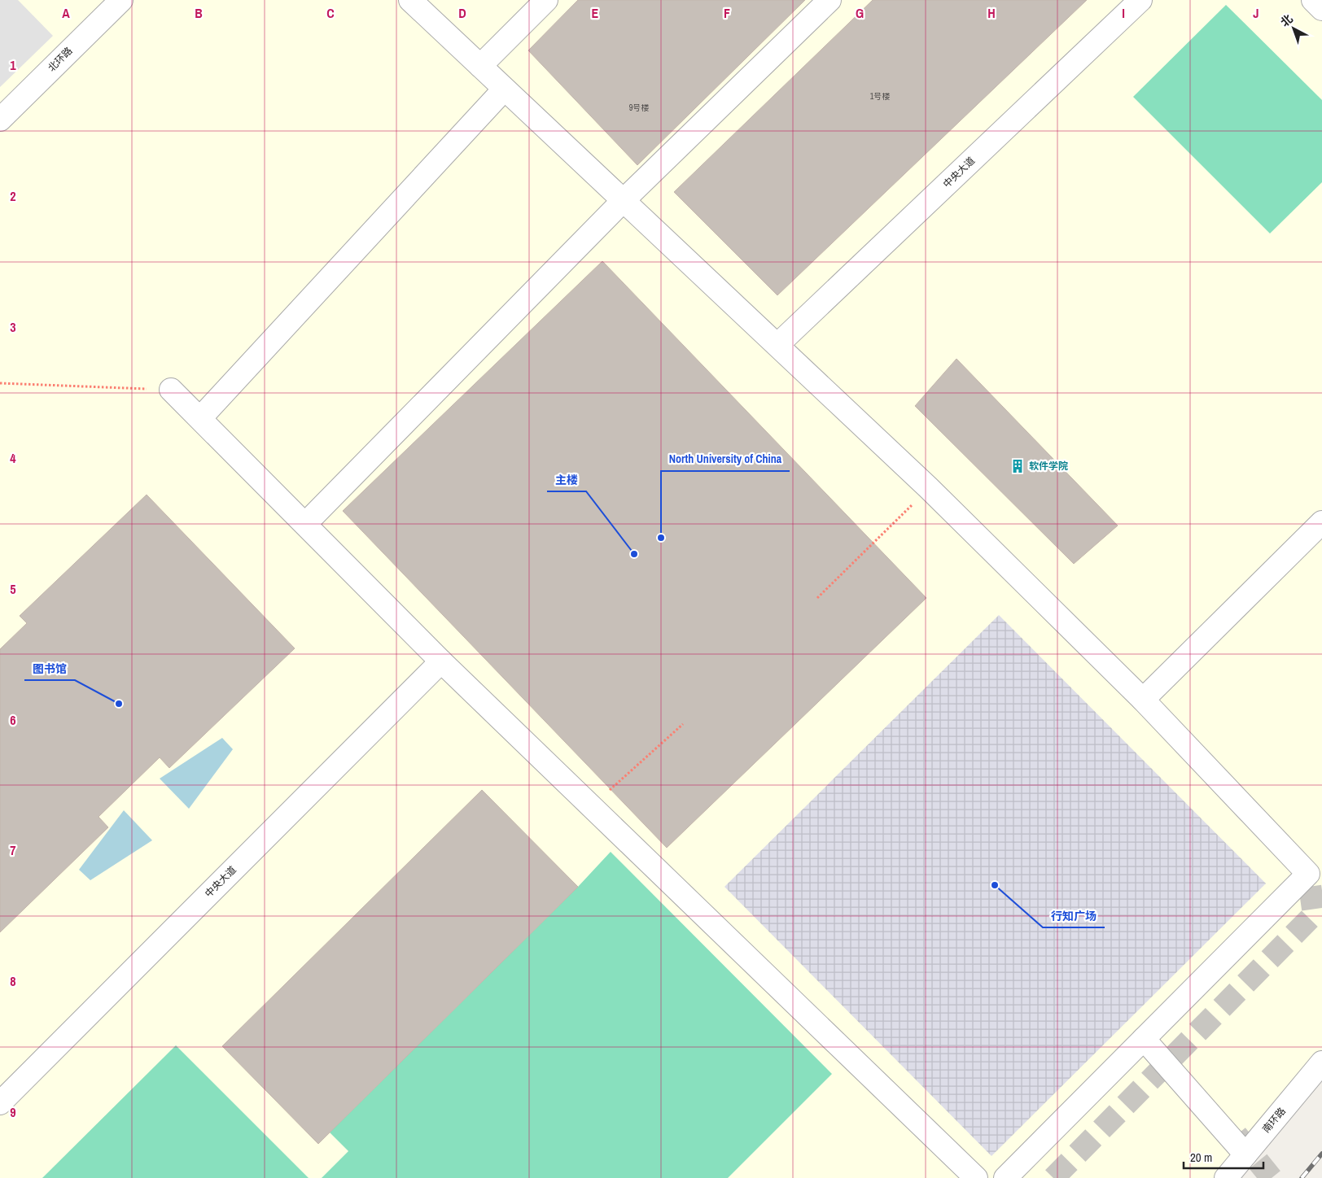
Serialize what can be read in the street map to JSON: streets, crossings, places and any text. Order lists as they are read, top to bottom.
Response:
{
  "streets": {
    "street": ["北环路", "中央大道", "南环路"]
  },
  "places": {
    "building": ["软件学院"],
    "other": [
      "North University of China",
      "主楼",
      "图书馆",
      "行知广场"
    ]
  },
  "house_numbers": ["1号楼", "9号楼"],
  "scale_bar": "20 m",
  "north": "top left",
  "grid": {
    "columns": [
      "A",
      "B",
      "C",
      "D",
      "E",
      "F",
      "G",
      "H",
      "I",
      "J"
    ],
    "rows": [
      "1",
      "2",
      "3",
      "4",
      "5",
      "6",
      "7",
      "8",
      "9"
    ]
  }
}
